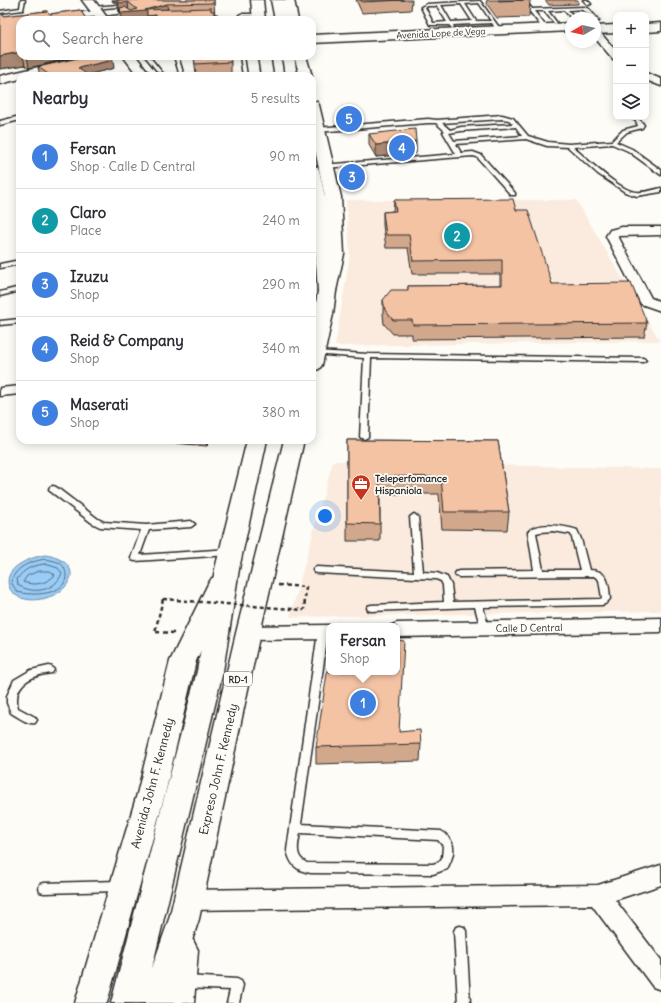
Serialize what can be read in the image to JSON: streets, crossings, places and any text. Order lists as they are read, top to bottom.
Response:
{
  "streets": {
    "main road": [
      "Avenida Lope de Vega",
      "RD-1",
      "Expreso John F. Kennedy",
      "Avenida John F. Kennedy"
    ],
    "street": ["Calle D Central"]
  },
  "crossings": [
    ["RD-1", "Expreso John F. Kennedy"],
    ["RD-1", "Avenida John F. Kennedy"]
  ],
  "places": {
    "office": ["Teleperfomance Hispaniola"]
  },
  "north": "left",
  "page": {
    "map_buttons": ["+", "−"],
    "search": "Search here",
    "heading": ["Nearby", "5 results"],
    "pins": [
      "5",
      "4",
      "3",
      "2",
      "1"
    ],
    "list": [
      {
        "mark": "1",
        "name": "Fersan",
        "note": "Shop · Calle D Central",
        "value": "90 m"
      },
      {
        "mark": "2",
        "name": "Claro",
        "note": "Place",
        "value": "240 m"
      },
      {
        "mark": "3",
        "name": "Izuzu",
        "note": "Shop",
        "value": "290 m"
      },
      {
        "mark": "4",
        "name": "Reid & Company",
        "note": "Shop",
        "value": "340 m"
      },
      {
        "mark": "5",
        "name": "Maserati",
        "note": "Shop",
        "value": "380 m"
      }
    ],
    "popup": ["Fersan", "Shop"]
  }
}
